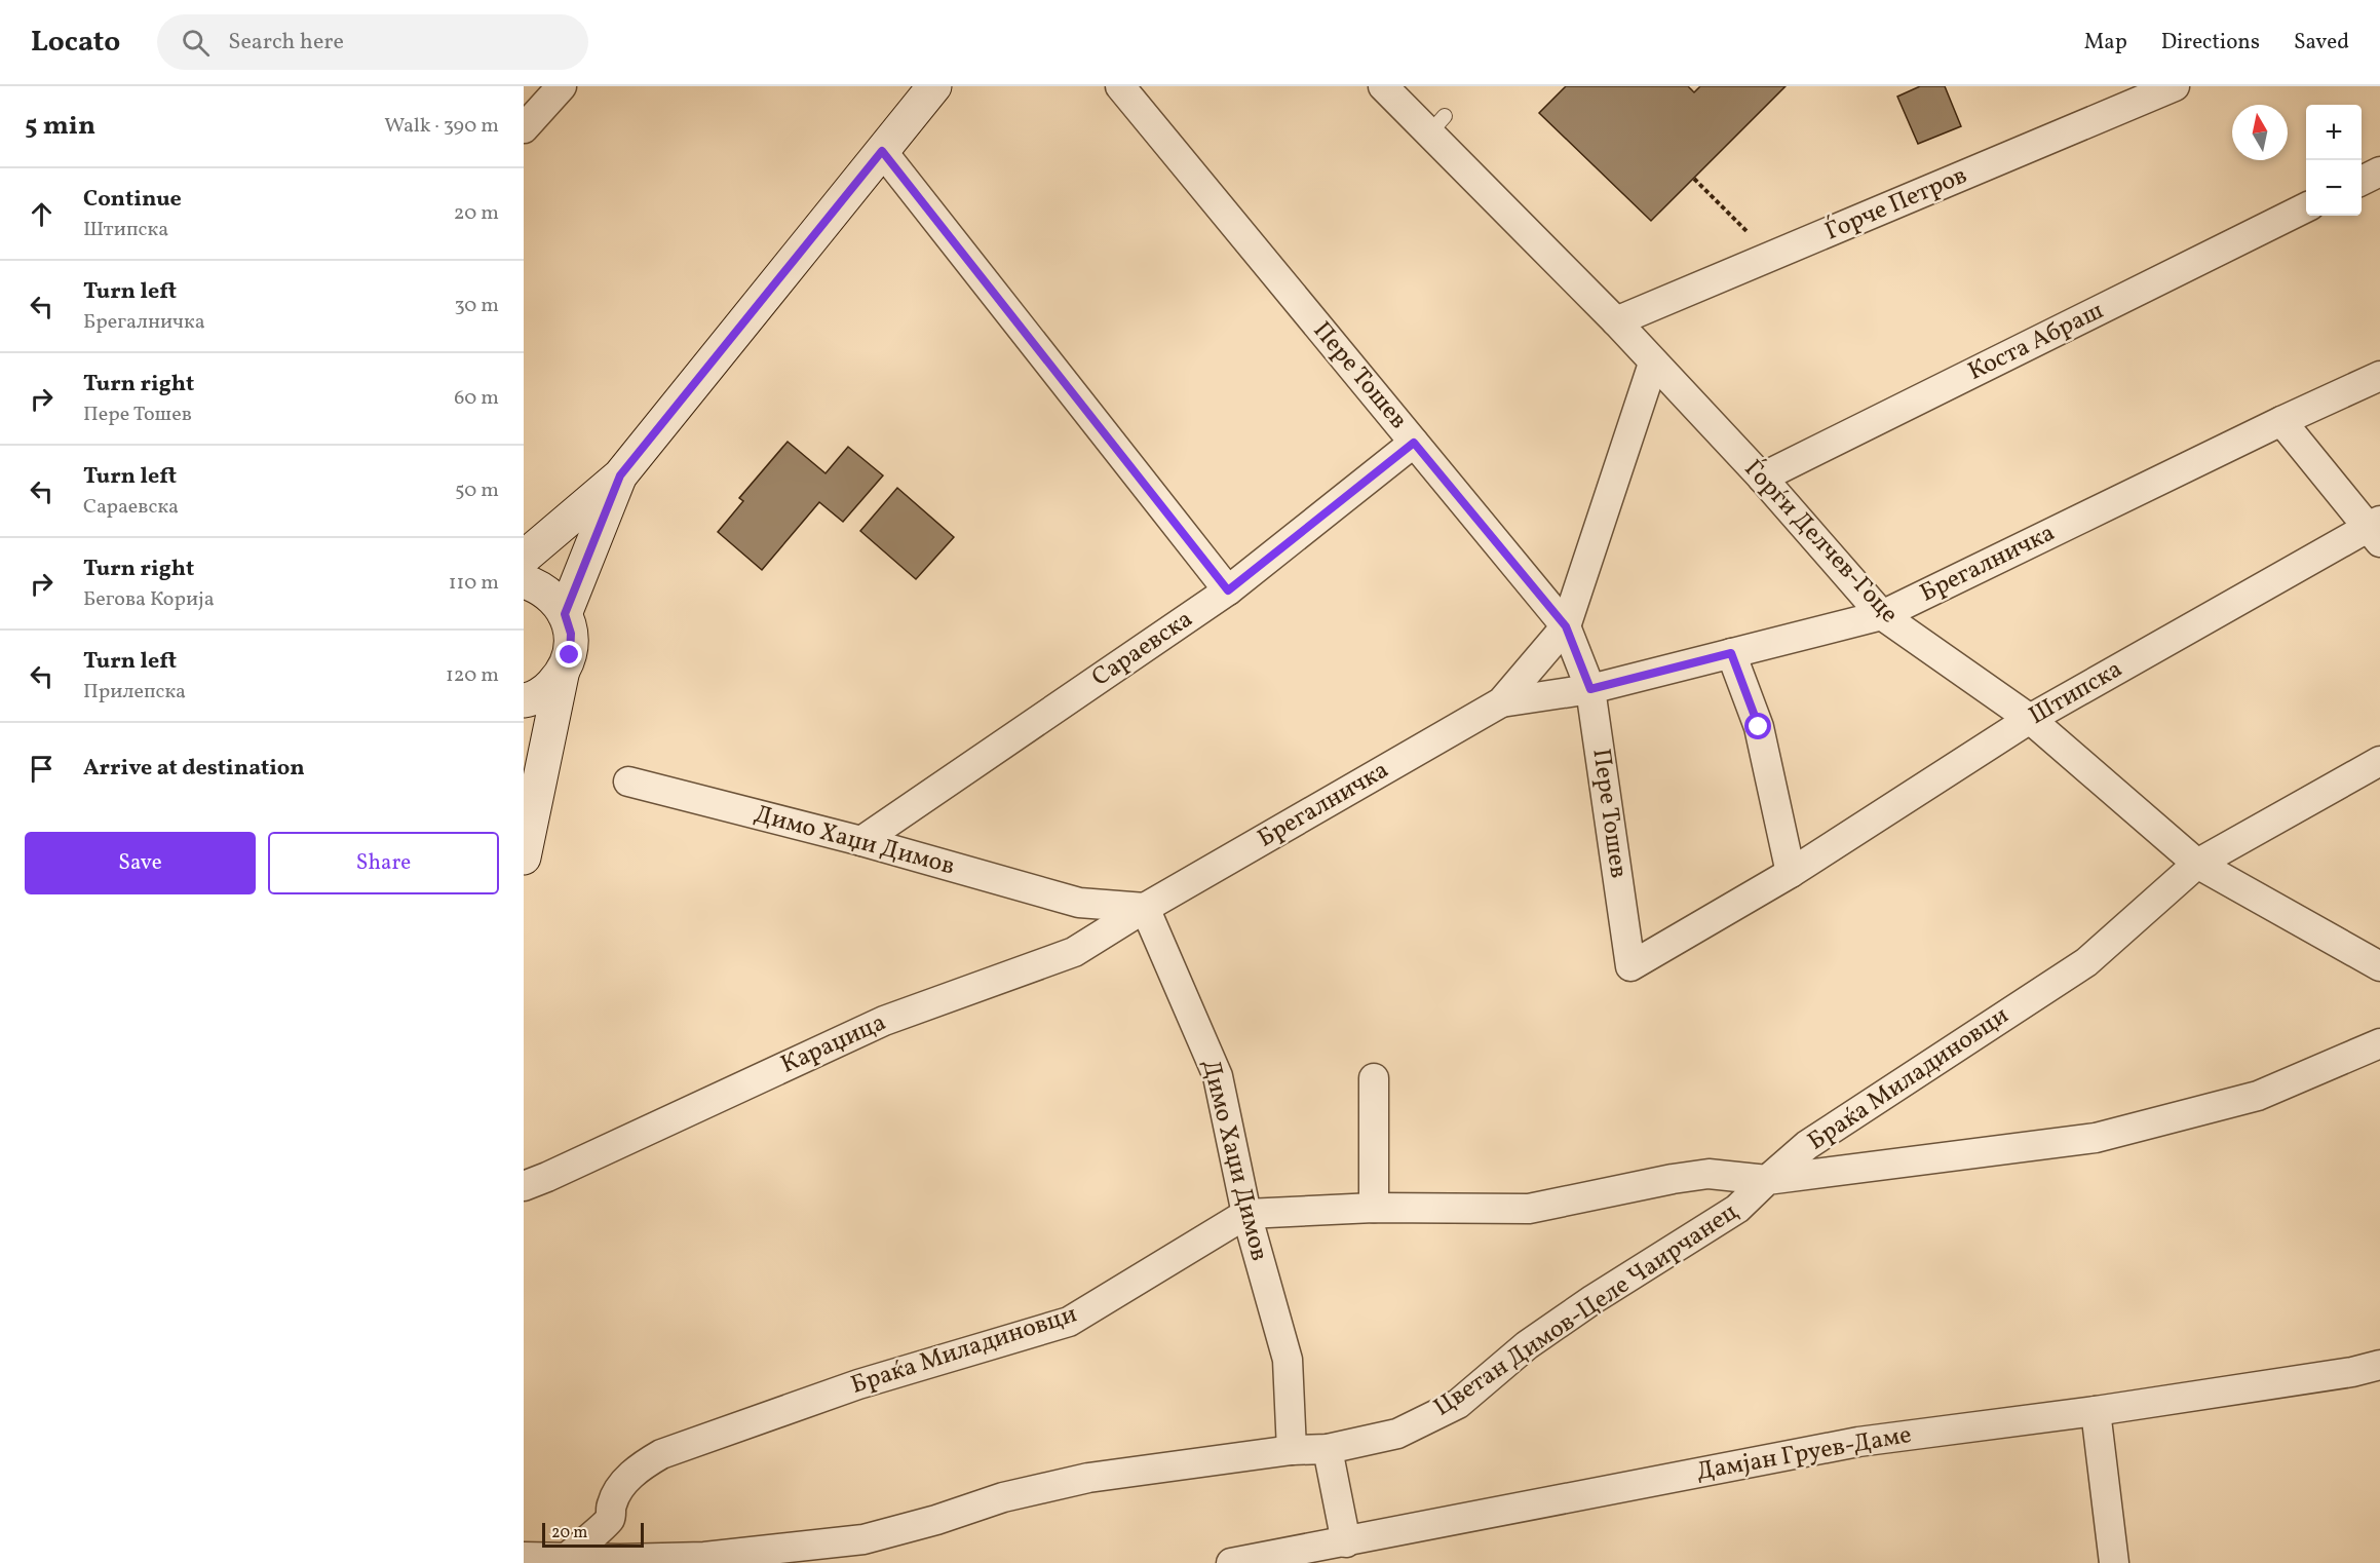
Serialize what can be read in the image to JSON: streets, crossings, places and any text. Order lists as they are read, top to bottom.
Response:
{
  "streets": {
    "street": [
      "Ѓорче Петров",
      "Коста Абраш",
      "Пере Тошев",
      "Ѓорѓи Делчев-Гоце",
      "Брегалничка",
      "Сараевска",
      "Штипска",
      "Димо Хаџи Димов",
      "Караџица",
      "Браќа Миладиновци",
      "Цветан Димов-Целе Чаирчанец",
      "Дамјан Груев-Даме"
    ]
  },
  "crossings": [
    ["Ѓорче Петров", "Ѓорѓи Делчев-Гоце"],
    ["Коста Абраш", "Ѓорѓи Делчев-Гоце"],
    ["Пере Тошев", "Брегалничка"],
    ["Пере Тошев", "Сараевска"],
    ["Пере Тошев", "Штипска"],
    ["Ѓорѓи Делчев-Гоце", "Брегалничка"],
    ["Ѓорѓи Делчев-Гоце", "Штипска"],
    ["Ѓорѓи Делчев-Гоце", "Браќа Миладиновци"],
    ["Брегалничка", "Штипска"],
    ["Брегалничка", "Димо Хаџи Димов"],
    ["Брегалничка", "Караџица"],
    ["Сараевска", "Димо Хаџи Димов"],
    ["Димо Хаџи Димов", "Караџица"],
    ["Димо Хаџи Димов", "Браќа Миладиновци"],
    ["Димо Хаџи Димов", "Цветан Димов-Целе Чаирчанец"],
    ["Браќа Миладиновци", "Цветан Димов-Целе Чаирчанец"]
  ],
  "scale_bar": "20 m",
  "north": "top",
  "page": {
    "header": "Locato",
    "search": "Search here",
    "nav": ["Map", "Directions", "Saved"],
    "heading": ["5 min", "Walk · 390 m"],
    "map_buttons": ["+", "−"],
    "list": [
      ["Continue", "Штипска", "20 m"],
      ["Turn left", "Брегалничка", "30 m"],
      ["Turn right", "Пере Тошев", "60 m"],
      ["Turn left", "Сараевска", "50 m"],
      ["Turn right", "Бегова Корија", "110 m"],
      ["Turn left", "Прилепска", "120 m"],
      "Arrive at destination"
    ],
    "buttons": ["Save", "Share"],
    "scale": "20 m"
  }
}
